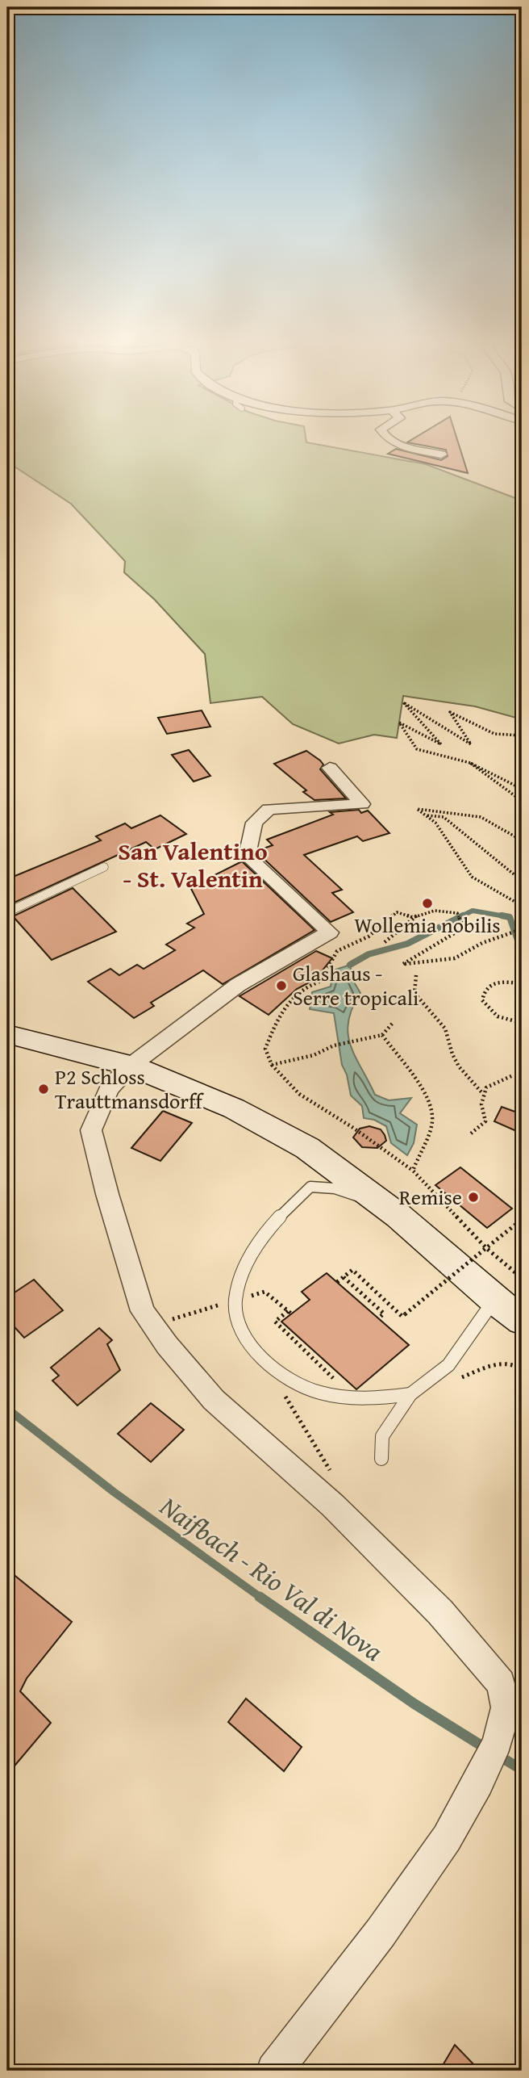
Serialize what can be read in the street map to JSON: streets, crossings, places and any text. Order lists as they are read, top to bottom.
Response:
{
  "districts": ["San Valentino - St. Valentin"],
  "water": ["Naifbach - Rio Val di Nova"],
  "places": [
    "Wollemia nobilis",
    "Glashaus - Serre tropicali",
    "P2 Schloss Trauttmansdorff",
    "Remise"
  ]
}
